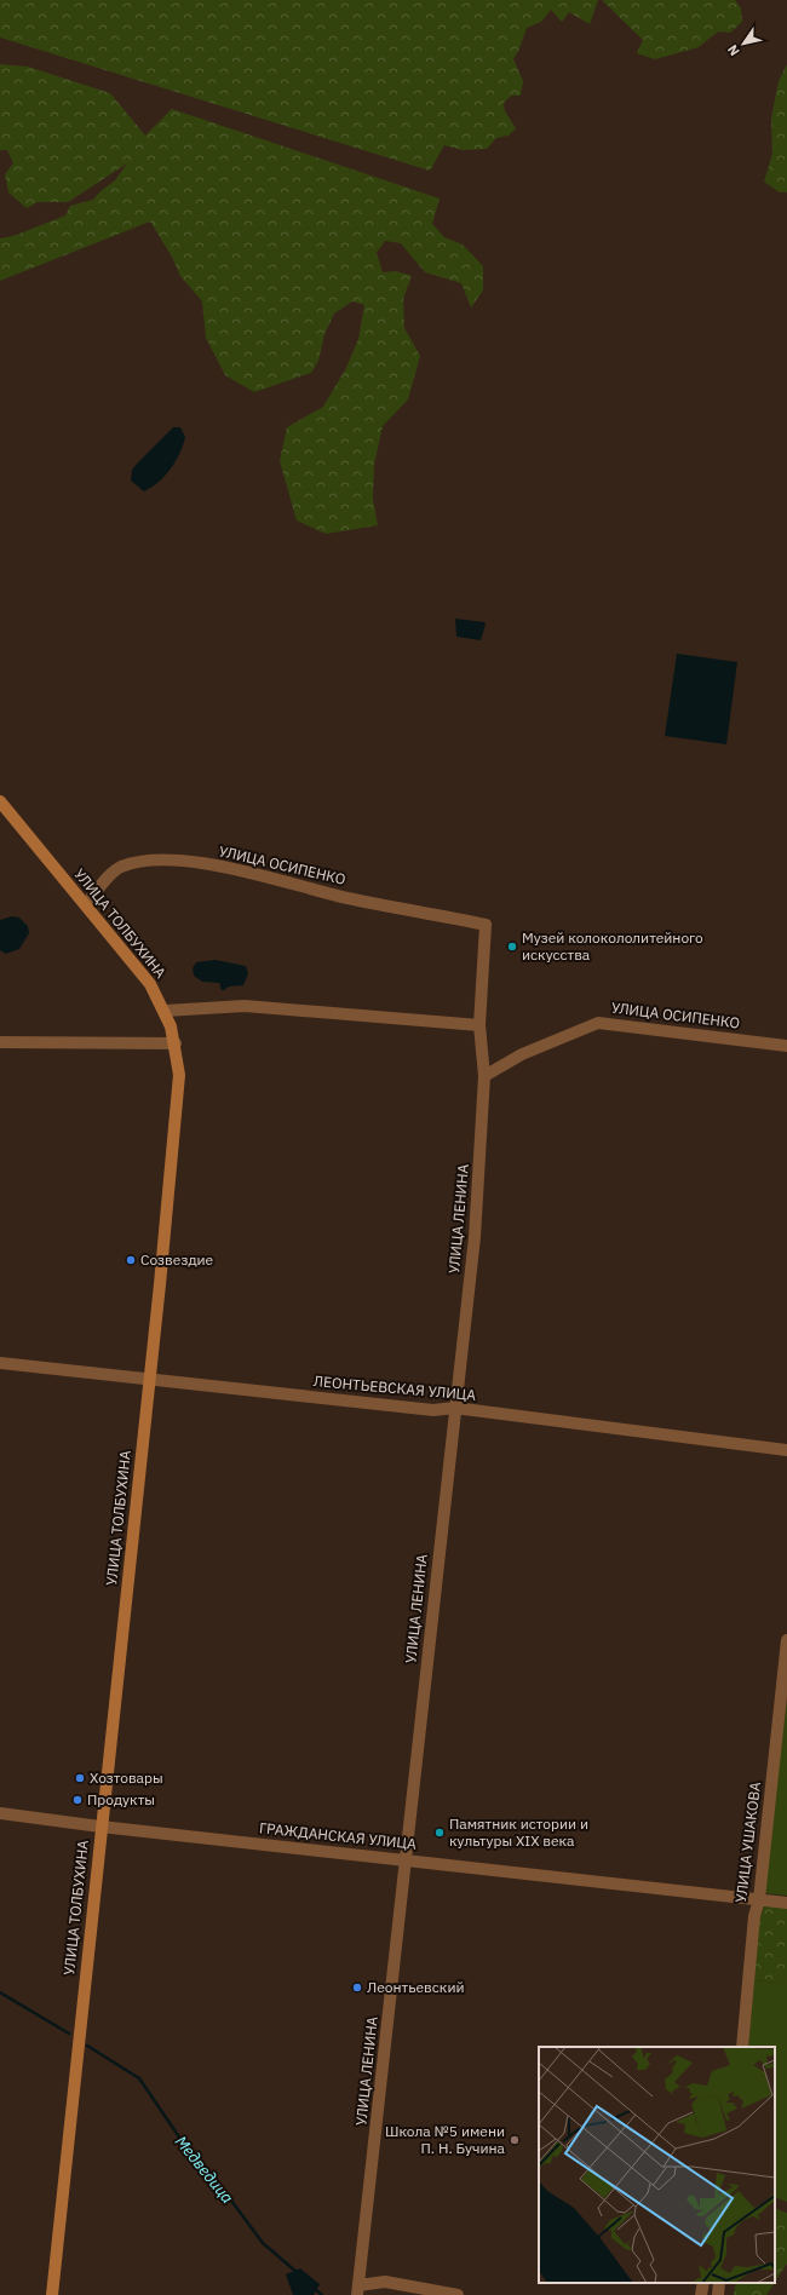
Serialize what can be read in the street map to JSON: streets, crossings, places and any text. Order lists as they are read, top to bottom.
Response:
{
  "streets": {
    "main road": ["УЛИЦА ТОЛБУХИНА"],
    "street": [
      "УЛИЦА ОСИПЕНКО",
      "УЛИЦА ЛЕНИНА",
      "ЛЕОНТЬЕВСКАЯ УЛИЦА",
      "ГРАЖДАНСКАЯ УЛИЦА",
      "УЛИЦА УШАКОВА"
    ]
  },
  "crossings": [
    ["УЛИЦА ОСИПЕНКО", "УЛИЦА ТОЛБУХИНА"],
    ["УЛИЦА ОСИПЕНКО", "УЛИЦА ЛЕНИНА"],
    ["УЛИЦА ТОЛБУХИНА", "ЛЕОНТЬЕВСКАЯ УЛИЦА"],
    ["УЛИЦА ТОЛБУХИНА", "ГРАЖДАНСКАЯ УЛИЦА"],
    ["УЛИЦА ЛЕНИНА", "ЛЕОНТЬЕВСКАЯ УЛИЦА"],
    ["УЛИЦА ЛЕНИНА", "ГРАЖДАНСКАЯ УЛИЦА"],
    ["ГРАЖДАНСКАЯ УЛИЦА", "УЛИЦА УШАКОВА"]
  ],
  "water": ["Медведица"],
  "places": [
    "Музей колокололитейного искусства",
    "Созвездие",
    "Хозтовары",
    "Продукты",
    "Памятник истории и культуры XIX века",
    "Леонтьевский",
    "Школа №5 имени П. Н. Бучина"
  ],
  "north": "bottom left"
}
